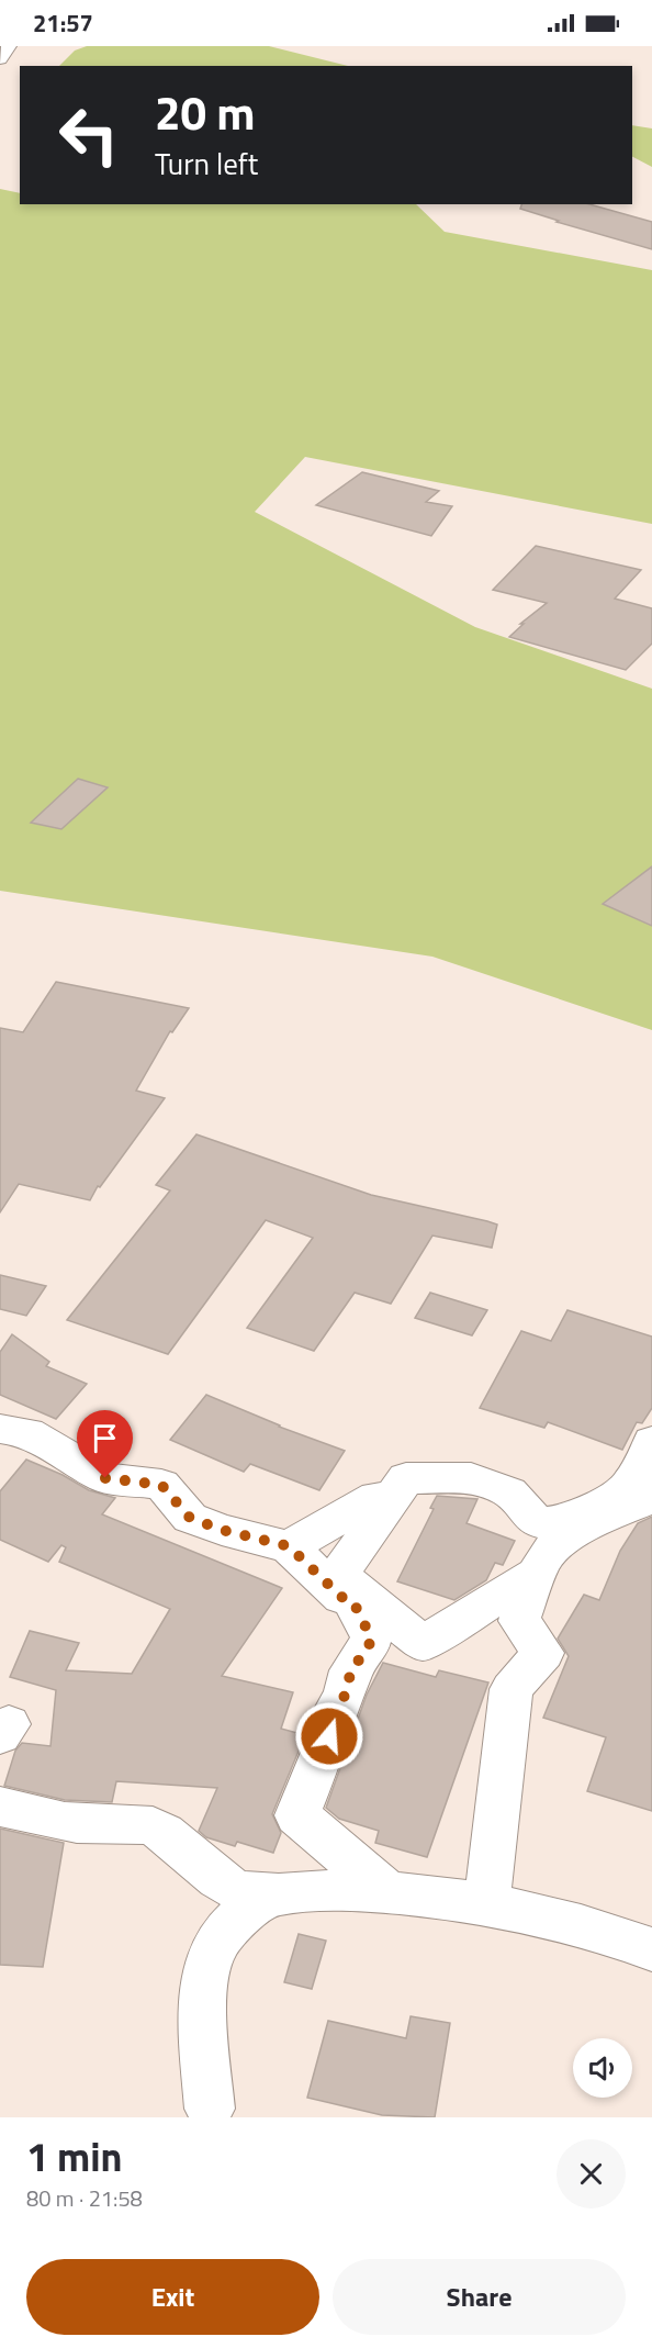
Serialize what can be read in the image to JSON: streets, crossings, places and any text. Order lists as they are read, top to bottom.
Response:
{
  "page": {
    "status": "21:57",
    "turn": ["20 m", "Turn left"],
    "heading": ["1 min", "80 m · 21:58"],
    "buttons": ["Exit", "Share"]
  }
}
